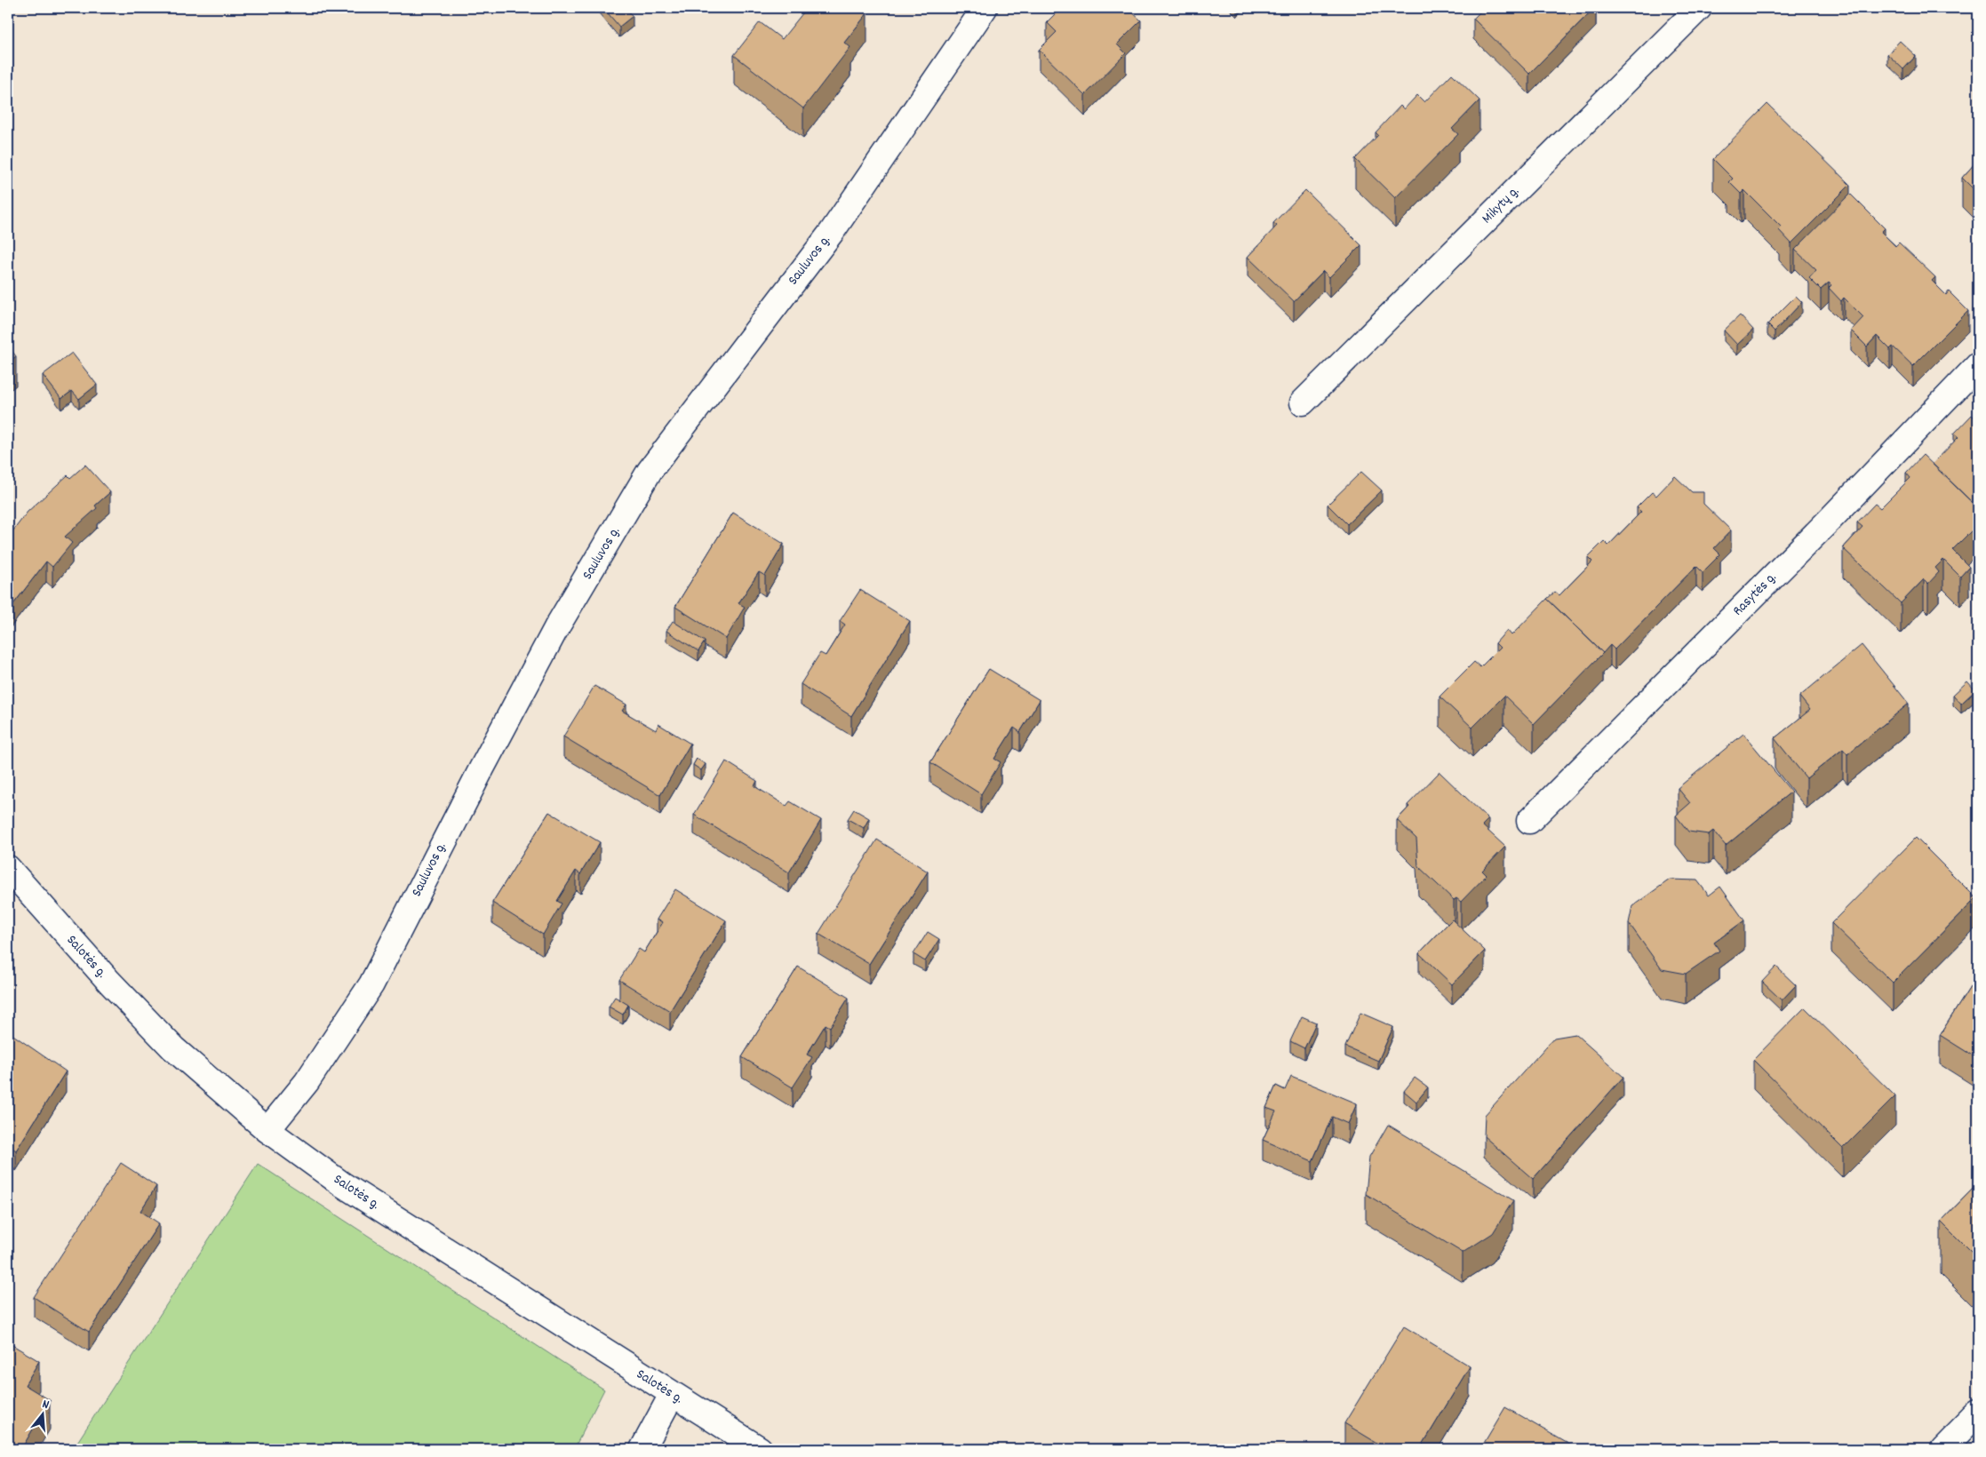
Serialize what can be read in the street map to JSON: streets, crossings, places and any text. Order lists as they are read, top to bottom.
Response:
{
  "streets": {
    "street": [
      "Mikytų g.",
      "Sauluvos g.",
      "Rasytės g.",
      "Salotės g."
    ]
  },
  "crossings": [
    ["Sauluvos g.", "Salotės g."]
  ],
  "north": "top"
}
